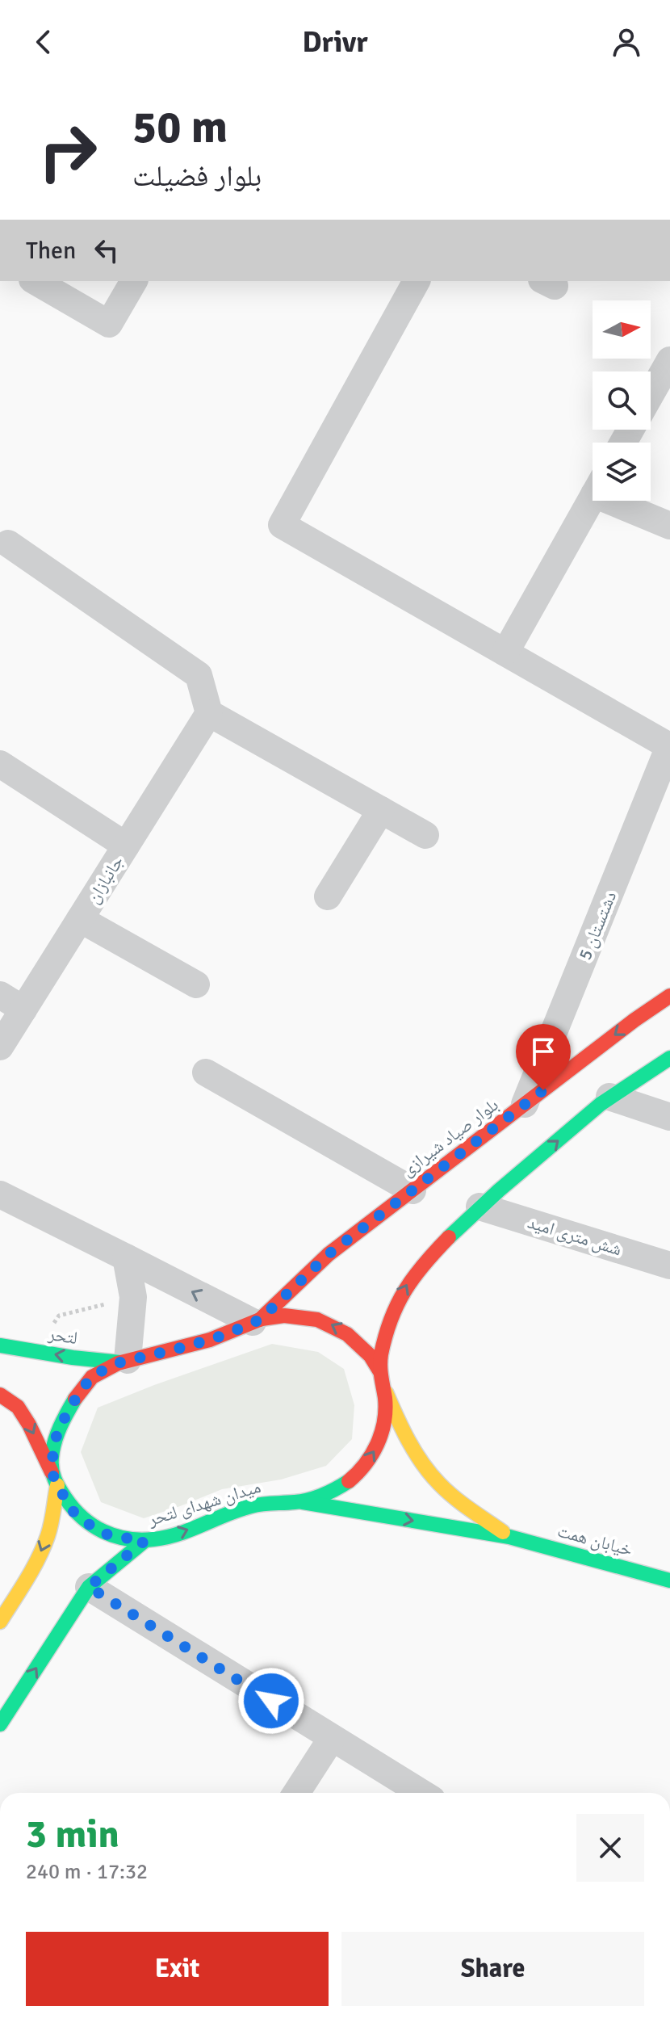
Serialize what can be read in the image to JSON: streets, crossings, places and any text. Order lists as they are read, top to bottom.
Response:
{
  "streets": {
    "main road": [
      "بلوار صیاد شیرازی",
      "لتحر",
      "میدان شهدای لتحر",
      "خیابان همت"
    ],
    "street": ["جانبازان", "دشتستان 5", "شش متری امید"]
  },
  "crossings": [
    ["دشتستان 5", "بلوار صیاد شیرازی"],
    ["بلوار صیاد شیرازی", "میدان شهدای لتحر"],
    ["لتحر", "میدان شهدای لتحر"],
    ["میدان شهدای لتحر", "خیابان همت"]
  ],
  "one_way": ["لتحر", "خیابان همت"],
  "north": "right",
  "page": {
    "header": "Drivr",
    "turn": ["50 m", "بلوار فضیلت"],
    "then": "Then",
    "heading": ["3 min", "240 m · 17:32"],
    "buttons": ["Exit", "Share"]
  }
}
